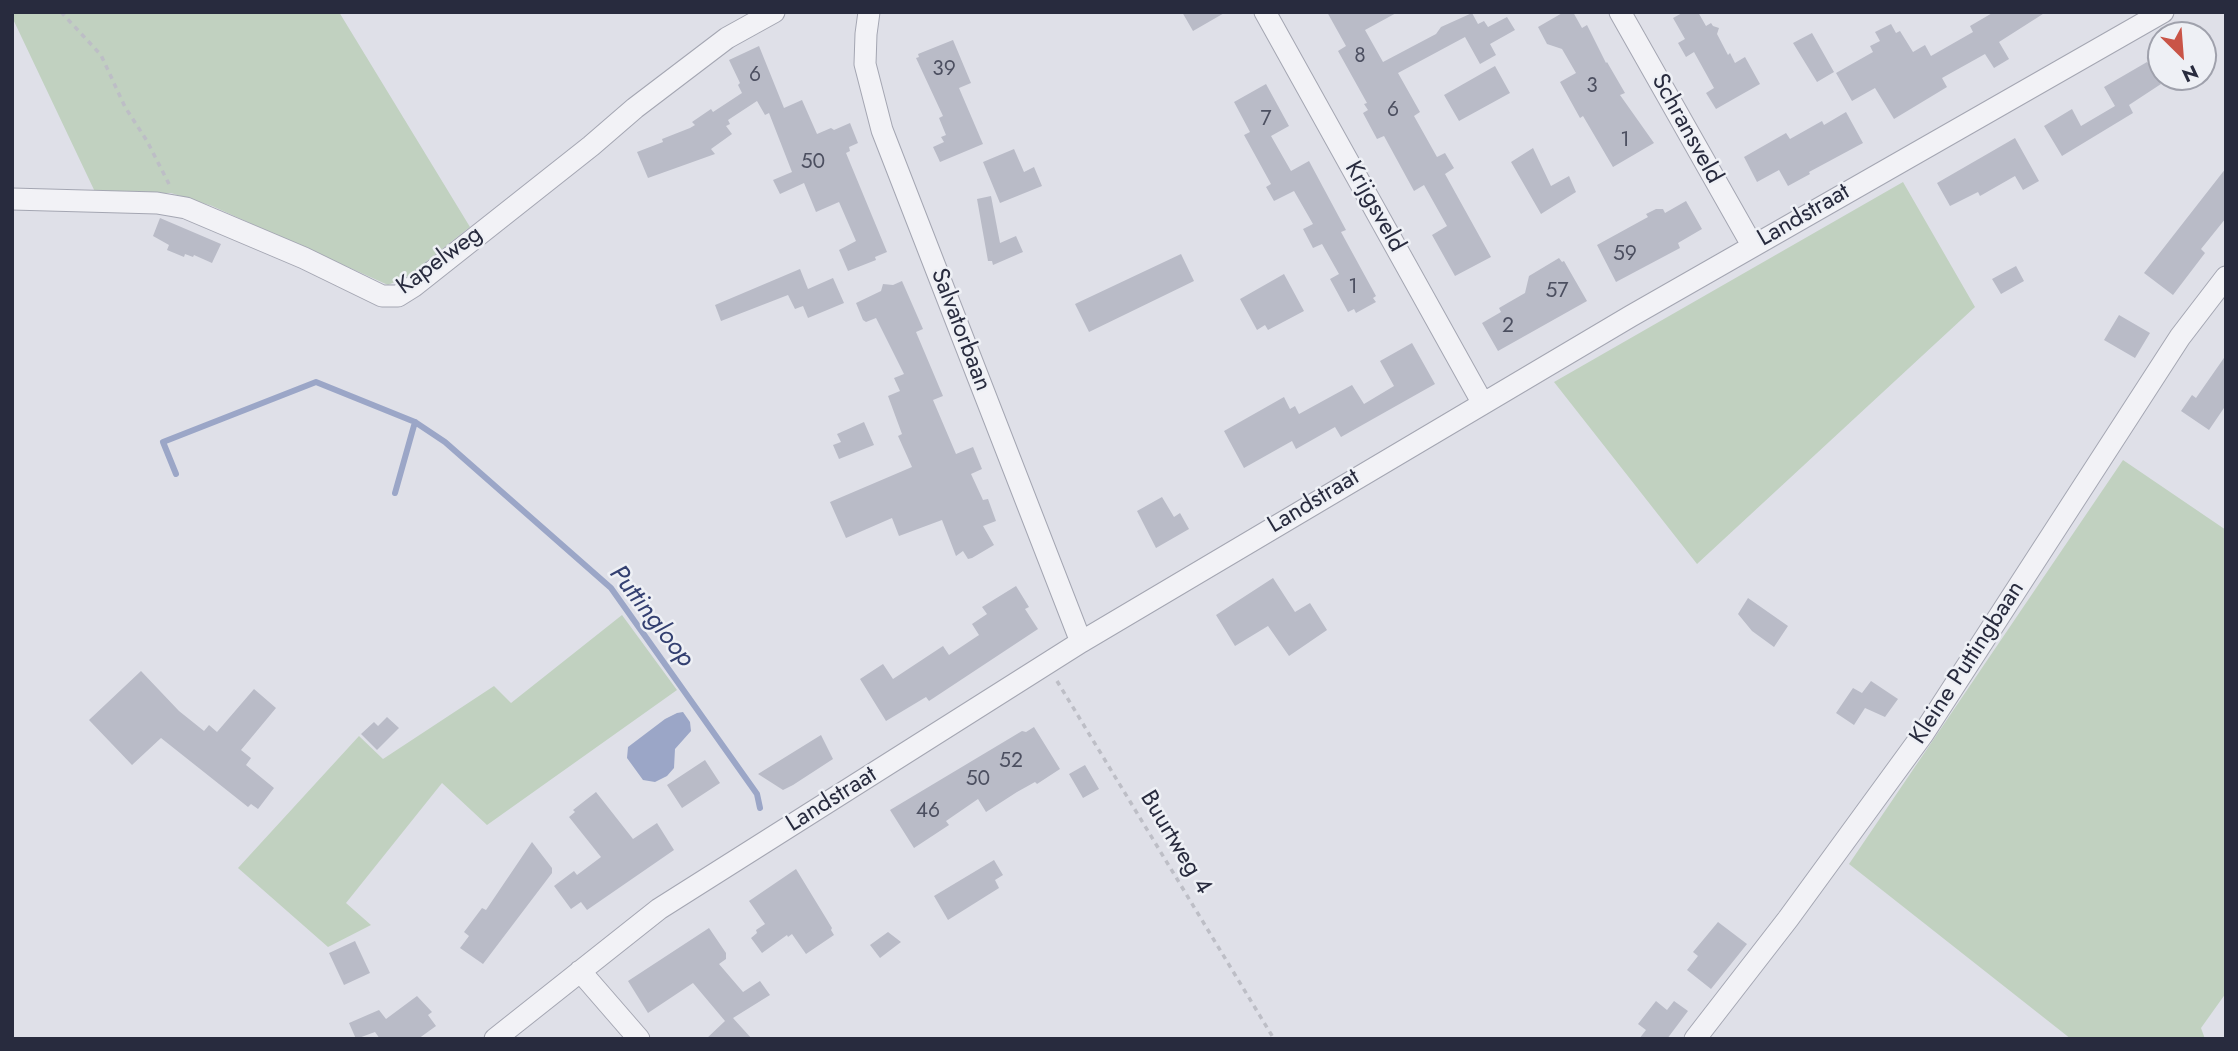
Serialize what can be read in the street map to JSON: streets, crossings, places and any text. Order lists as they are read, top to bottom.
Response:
{
  "streets": {
    "street": [
      "Schransveld",
      "Krijgsveld",
      "Landstraat",
      "Kapelweg",
      "Salvatorbaan",
      "Kleine Puttingbaan"
    ],
    "path": ["Buurtweg 4"]
  },
  "crossings": [
    ["Schransveld", "Landstraat"],
    ["Krijgsveld", "Landstraat"],
    ["Landstraat", "Salvatorbaan"],
    ["Landstraat", "Buurtweg 4"]
  ],
  "water": ["Puttingloop"],
  "house_numbers": [
    "8",
    "39",
    "6",
    "3",
    "6",
    "7",
    "1",
    "50",
    "59",
    "1",
    "57",
    "2",
    "52",
    "50",
    "46"
  ],
  "north": "bottom right"
}
